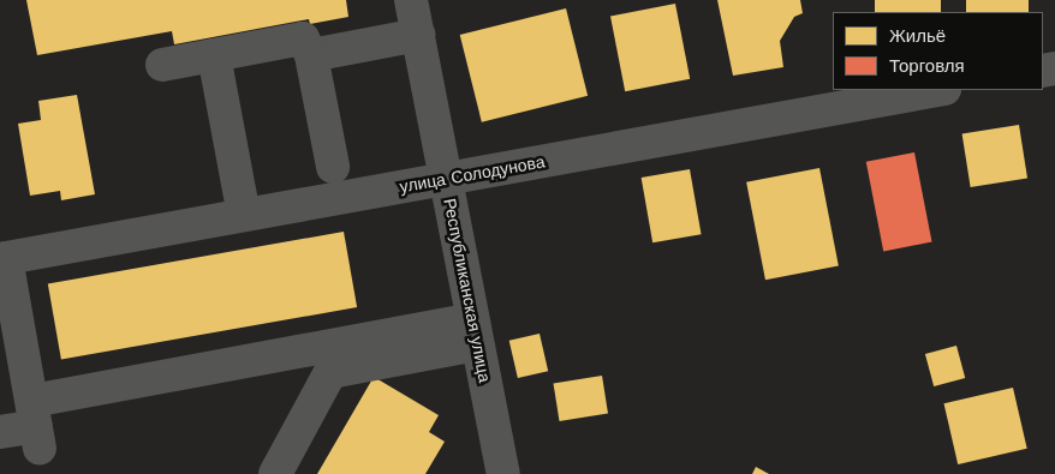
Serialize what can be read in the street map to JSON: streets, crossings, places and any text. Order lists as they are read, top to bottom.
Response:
{
  "streets": {
    "street": ["улица Солодунова", "Республиканская улица"]
  },
  "crossings": [
    ["улица Солодунова", "Республиканская улица"]
  ],
  "legend": ["Жильё", "Торговля"]
}
